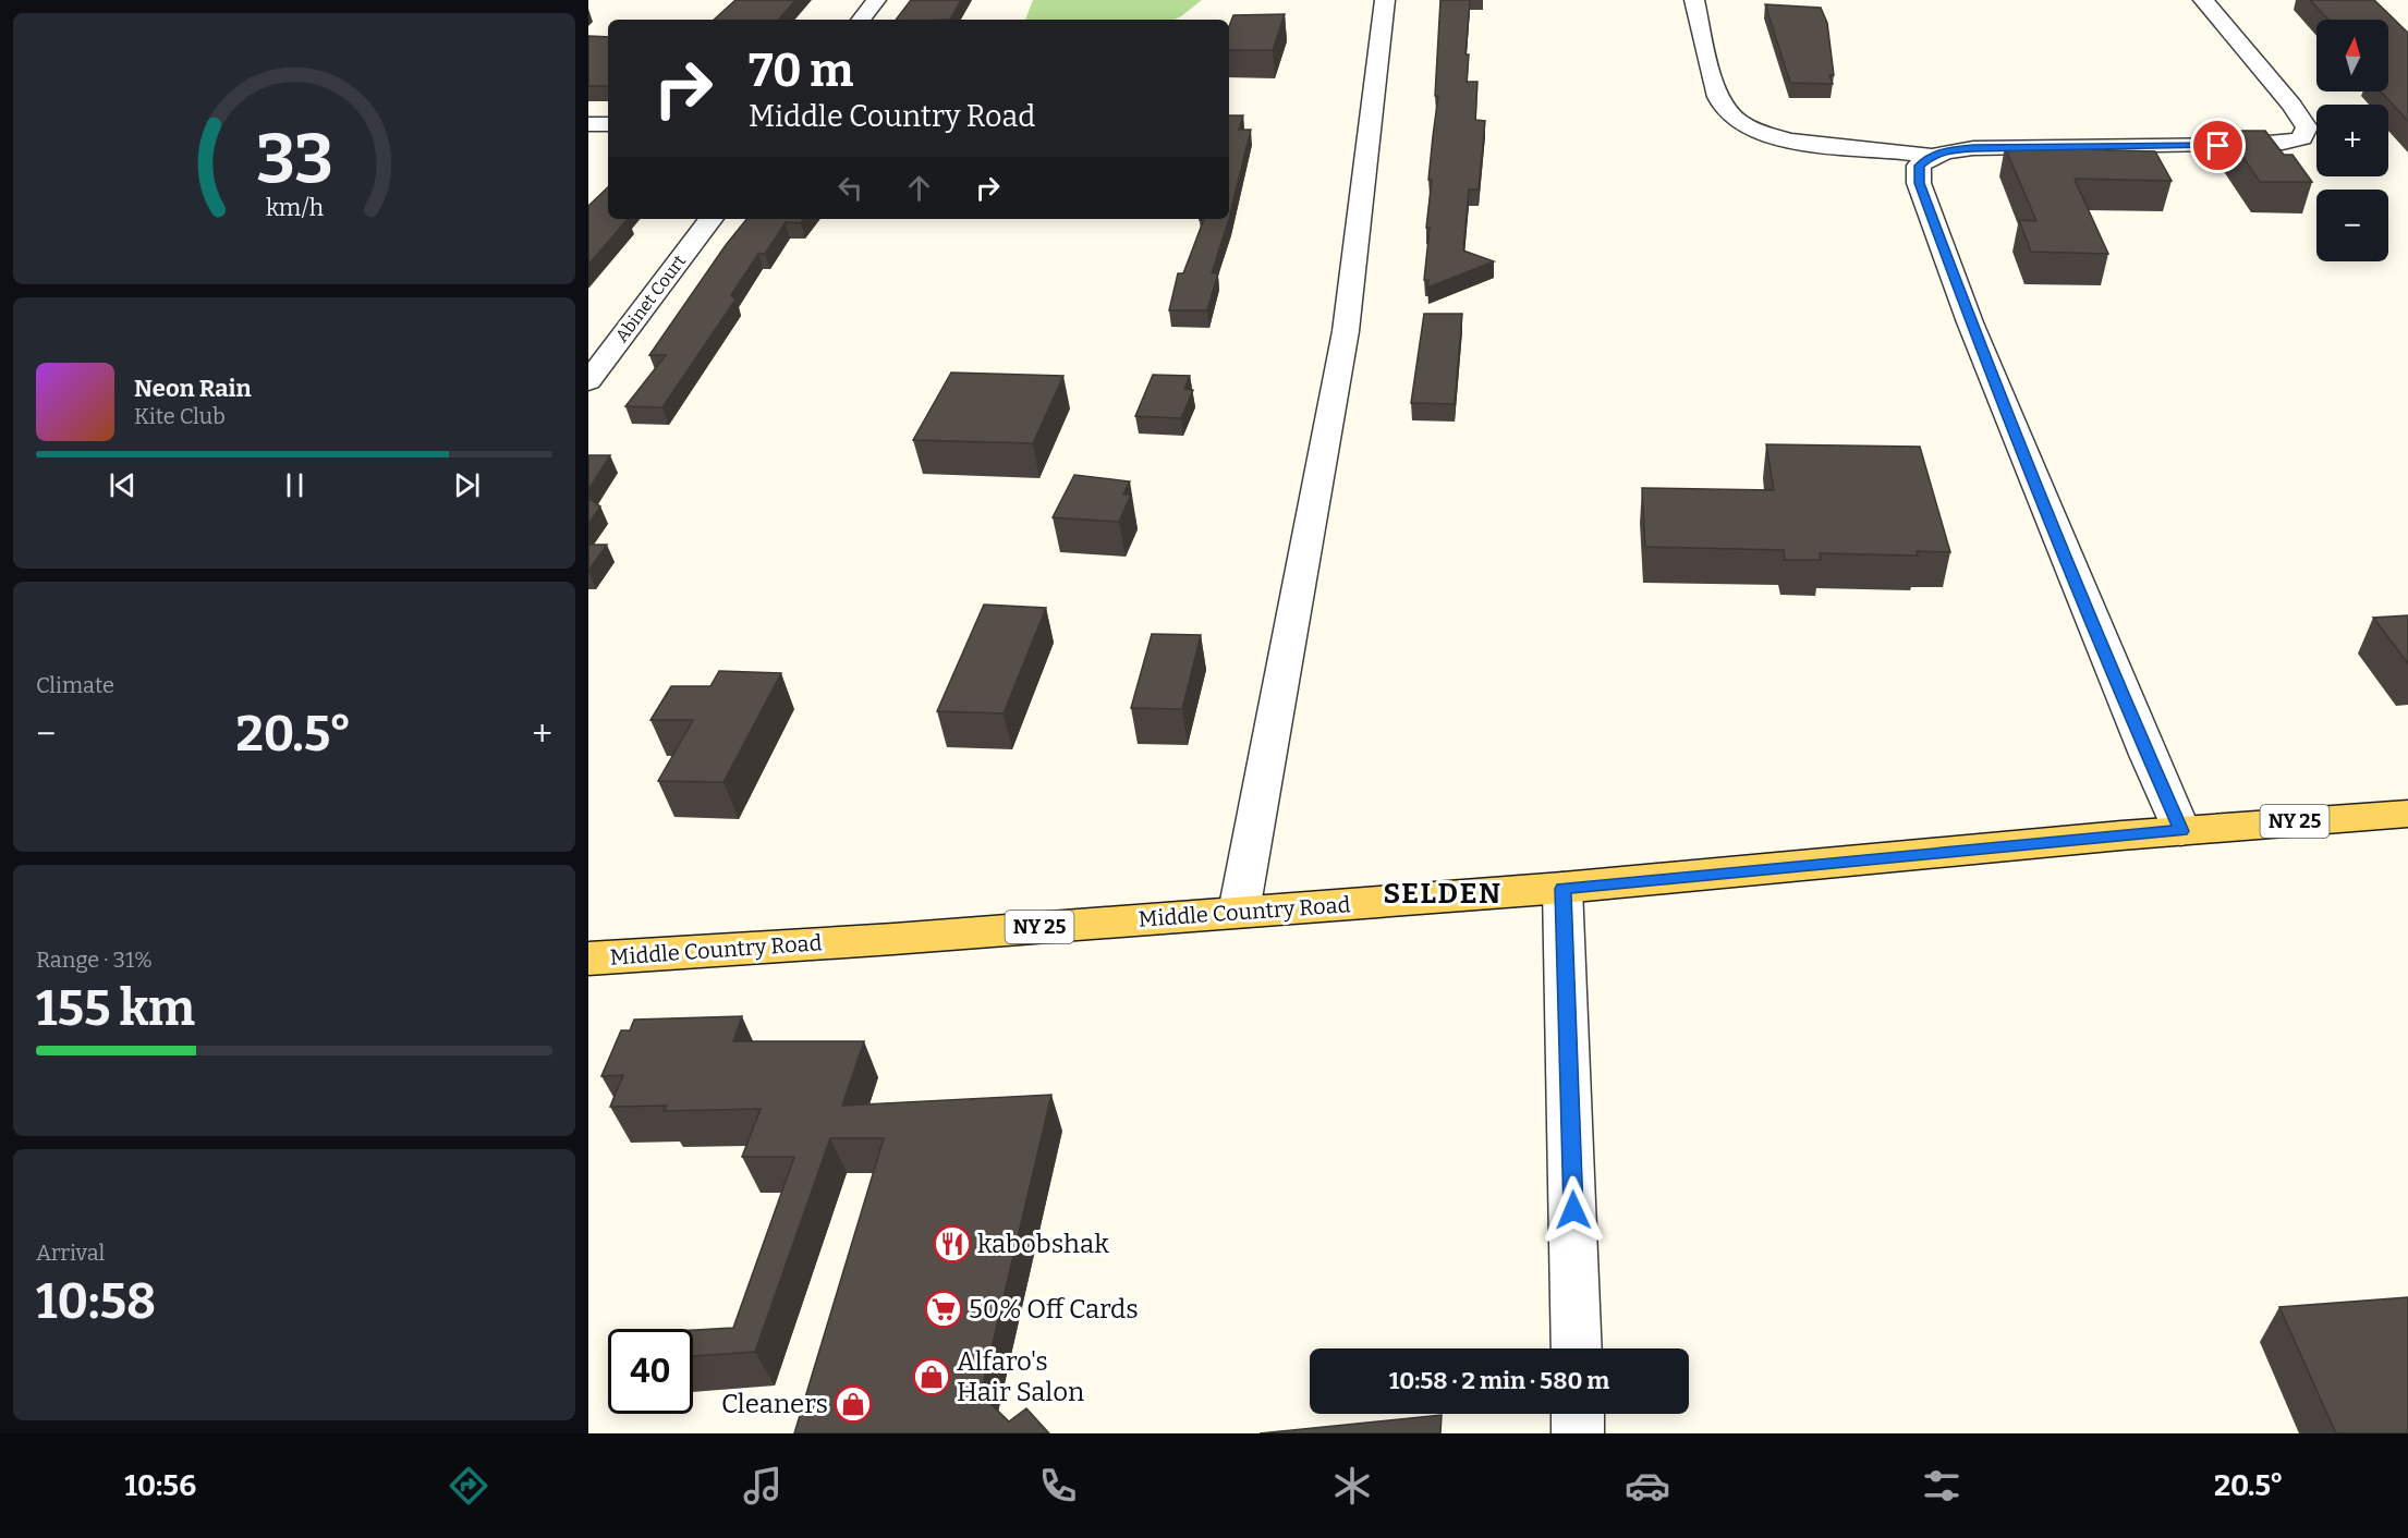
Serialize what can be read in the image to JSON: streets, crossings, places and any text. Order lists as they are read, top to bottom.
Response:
{
  "streets": {
    "main road": ["NY 25", "Middle Country Road"],
    "street": ["Abinet Court"]
  },
  "districts": ["SELDEN"],
  "places": {
    "restaurant": ["kabobshak"],
    "supermarket": ["50% Off Cards"],
    "shop": ["Alfaro's Hair Salon", "Cleaners"]
  },
  "north": "top",
  "page": {
    "map_buttons": ["+", "−"],
    "turn": ["70 m", "Middle Country Road"],
    "song": ["Neon Rain", "Kite Club"],
    "tile": [
      "Climate",
      ["Range · 31%", "155 km"],
      ["Arrival", "10:58"]
    ],
    "heat": ["−", "20.5°", "+"],
    "limit": "40",
    "trip": "10:58 · 2 min · 580 m",
    "tabs": ["10:56", "20.5°"],
    "gauge": ["33", "km/h"]
  }
}
